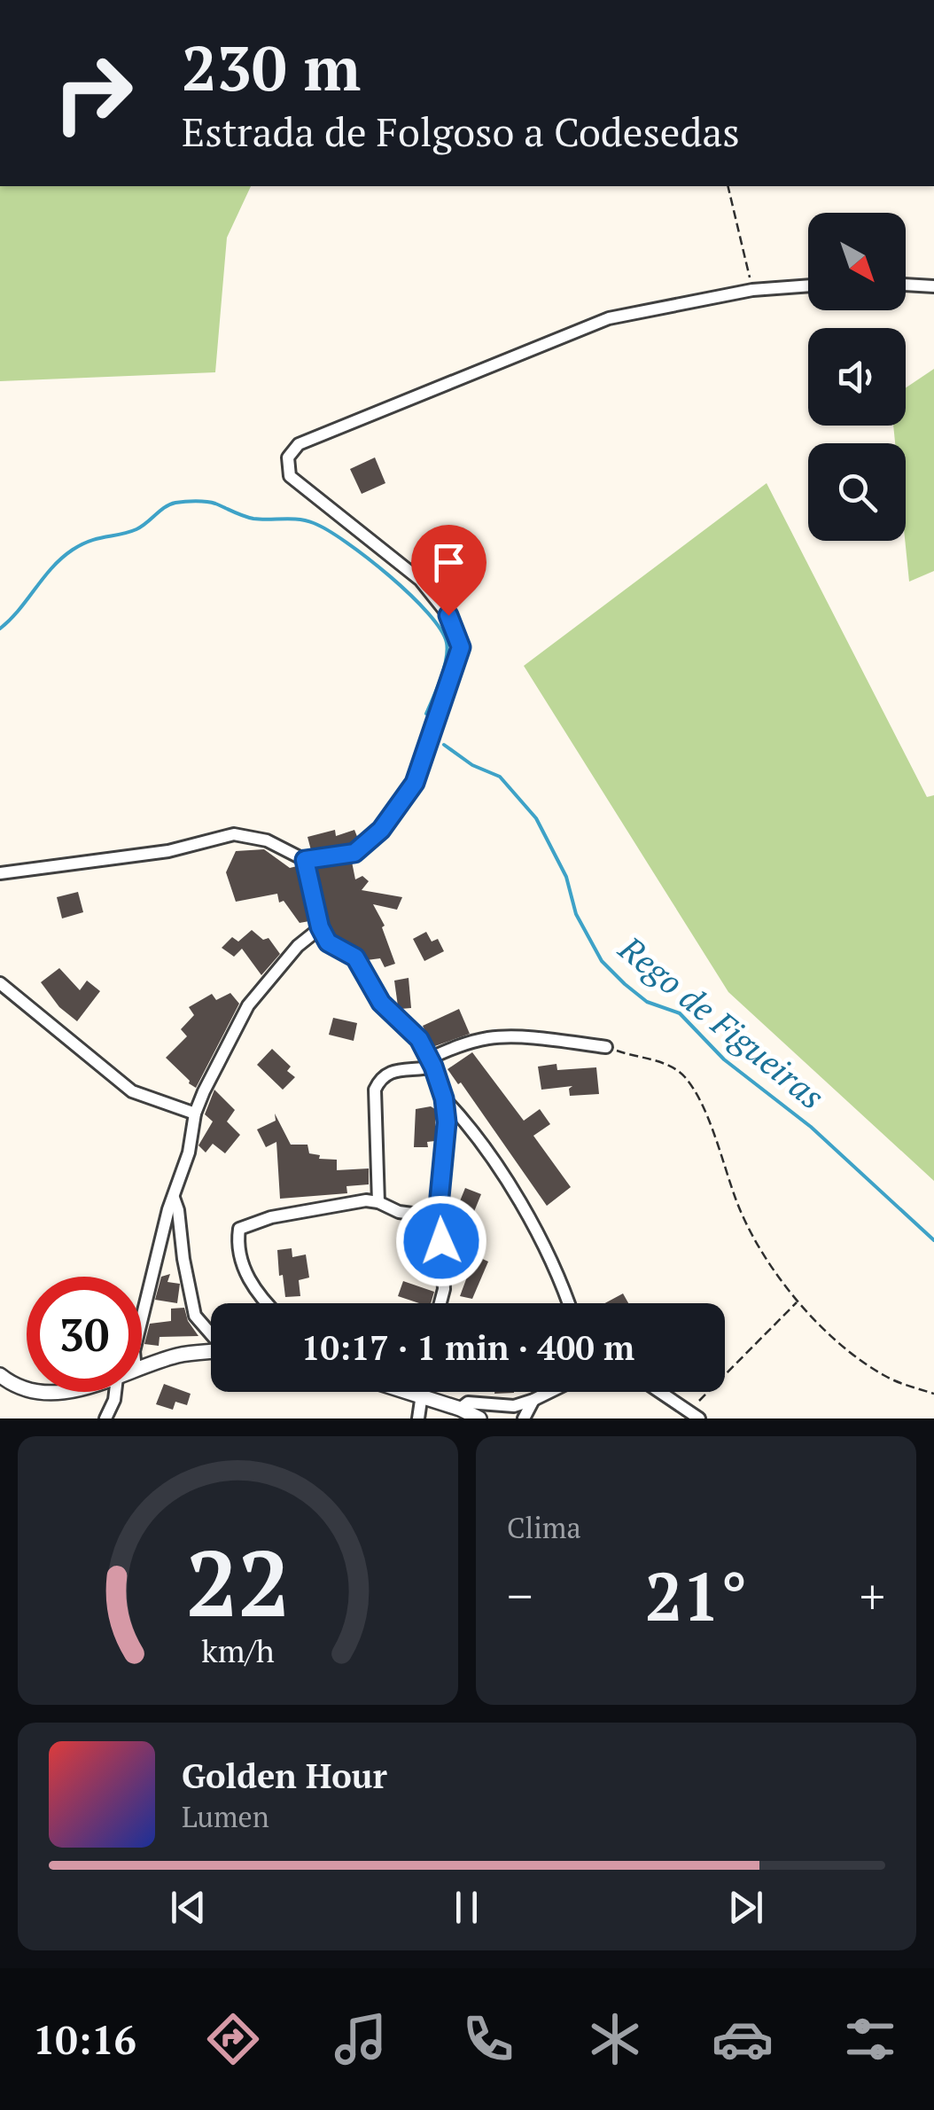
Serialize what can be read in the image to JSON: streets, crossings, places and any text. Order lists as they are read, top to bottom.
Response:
{
  "water": ["Rego de Figueiras"],
  "north": "bottom right",
  "page": {
    "turn": ["230 m", "Estrada de Folgoso a Codesedas"],
    "limit": "30",
    "trip": "10:17 · 1 min · 400 m",
    "tile": "Clima",
    "heat": ["−", "21°", "+"],
    "song": ["Golden Hour", "Lumen"],
    "tabs": "10:16",
    "gauge": ["22", "km/h"]
  }
}
